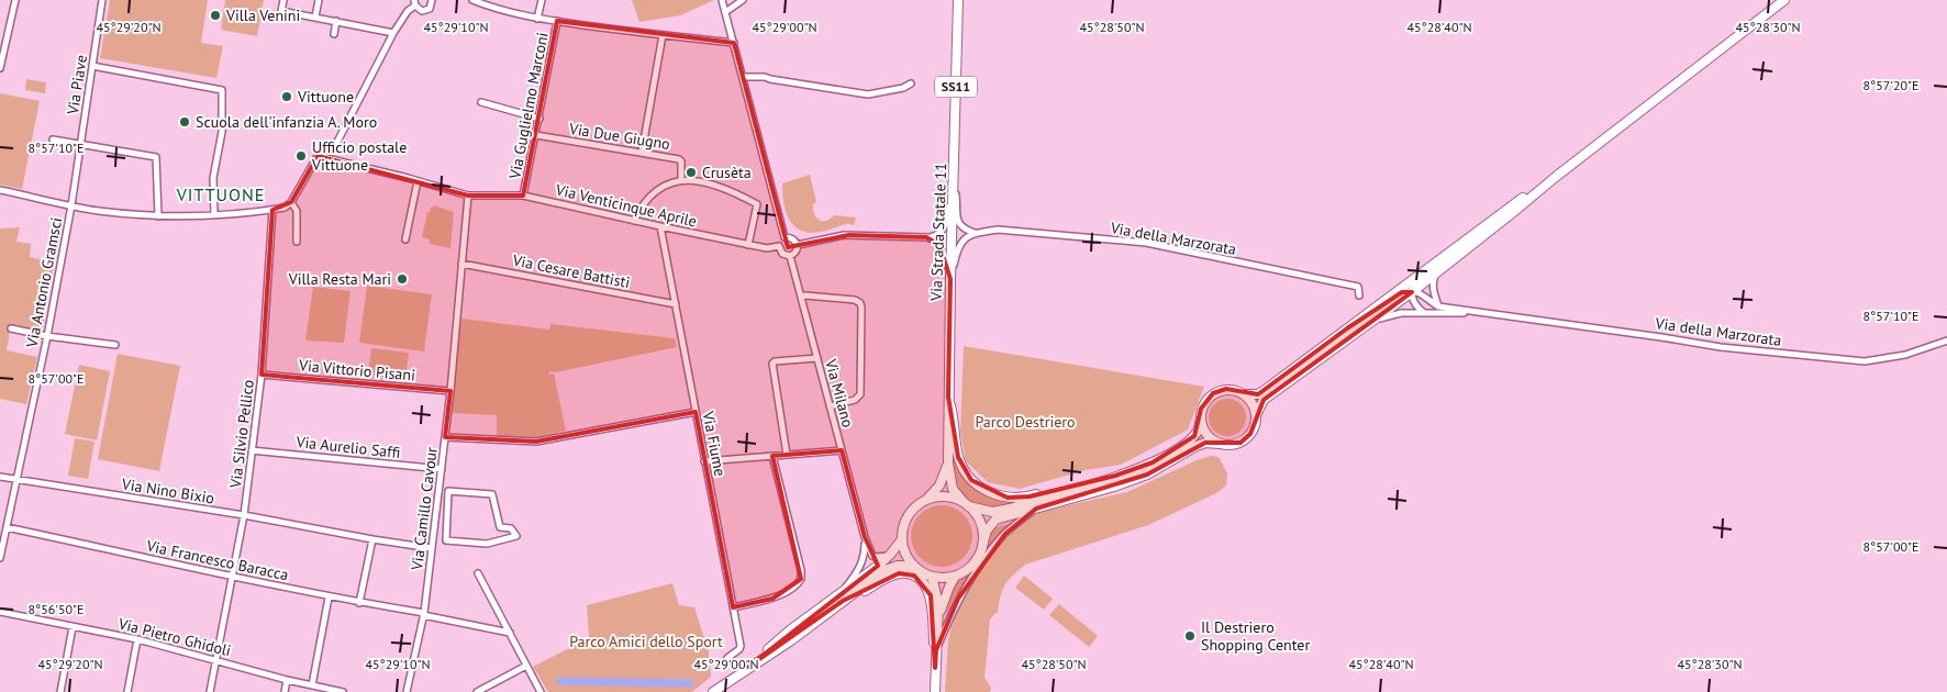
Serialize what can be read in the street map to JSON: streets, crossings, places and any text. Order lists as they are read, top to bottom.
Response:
{
  "streets": {
    "main road": ["SS11", "Via Strada Statale 11"],
    "street": [
      "Via Piave",
      "Via Guglielmo Marconi",
      "Via Due Giugno",
      "Via Venticinque Aprile",
      "Via della Marzorata",
      "Via Cesare Battisti",
      "Via Antonio Gramsci",
      "Via Vittorio Pisani",
      "Via Milano",
      "Via Silvio Pellico",
      "Via Fiume",
      "Via Aurelio Saffi",
      "Via Nino Bixio",
      "Via Camillo Cavour",
      "Via Francesco Baracca",
      "Via Pietro Ghidoli"
    ]
  },
  "crossings": [
    ["Via Piave", "Via Antonio Gramsci"],
    ["Via Guglielmo Marconi", "Via Due Giugno"],
    ["Via Guglielmo Marconi", "Via Venticinque Aprile"],
    ["Via Venticinque Aprile", "Via Milano"],
    ["Via Venticinque Aprile", "Via Fiume"],
    ["Via Venticinque Aprile", "Via Camillo Cavour"],
    ["Via Cesare Battisti", "Via Fiume"],
    ["Via Cesare Battisti", "Via Camillo Cavour"],
    ["Via Antonio Gramsci", "Via Nino Bixio"],
    ["Via Antonio Gramsci", "Via Francesco Baracca"],
    ["Via Vittorio Pisani", "Via Silvio Pellico"],
    ["Via Vittorio Pisani", "Via Camillo Cavour"],
    ["Via Silvio Pellico", "Via Aurelio Saffi"],
    ["Via Silvio Pellico", "Via Nino Bixio"],
    ["Via Silvio Pellico", "Via Francesco Baracca"],
    ["Via Silvio Pellico", "Via Pietro Ghidoli"],
    ["Via Aurelio Saffi", "Via Camillo Cavour"],
    ["Via Nino Bixio", "Via Camillo Cavour"],
    ["Via Camillo Cavour", "Via Francesco Baracca"]
  ],
  "districts": ["VITTUONE"],
  "parks": ["Parco Destriero", "Parco Amici dello Sport"],
  "places": [
    "Villa Venini",
    "Vittuone",
    "Scuola dell'infanzia A. Moro",
    "Ufficio postale Vittuone",
    "Crusèta",
    "Villa Resta Mari",
    "Il Destriero Shopping Center"
  ],
  "coordinates": [
    "45°29'20\"N",
    "45°29'10\"N",
    "45°29'00\"N",
    "45°28'50\"N",
    "45°28'40\"N",
    "45°28'30\"N",
    "8°57'20\"E",
    "8°57'10\"E",
    "8°57'00\"E",
    "8°56'50\"E"
  ]
}
